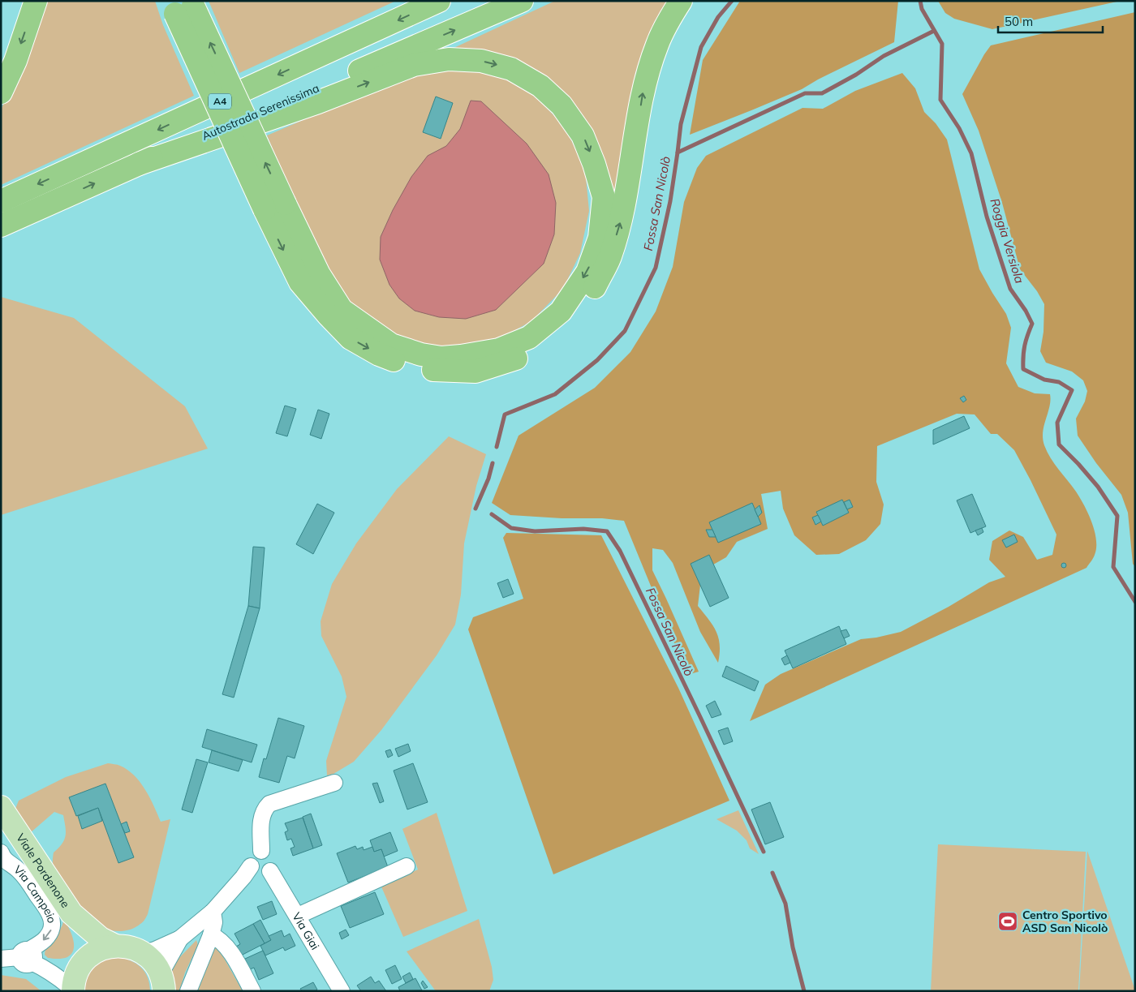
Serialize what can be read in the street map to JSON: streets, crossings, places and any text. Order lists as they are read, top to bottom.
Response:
{
  "streets": {
    "highway": ["A4", "Autostrada Serenissima"],
    "main road": ["Viale Pordenone"],
    "street": ["Via Campeio", "Via Giai"]
  },
  "crossings": [
    ["Viale Pordenone", "Via Campeio"]
  ],
  "one_way": ["Via Campeio"],
  "water": ["Fossa San Nicolò", "Roggia Versiola"],
  "places": {
    "sports": ["Centro Sportivo ASD San Nicolò"]
  },
  "scale_bar": "50 m"
}
